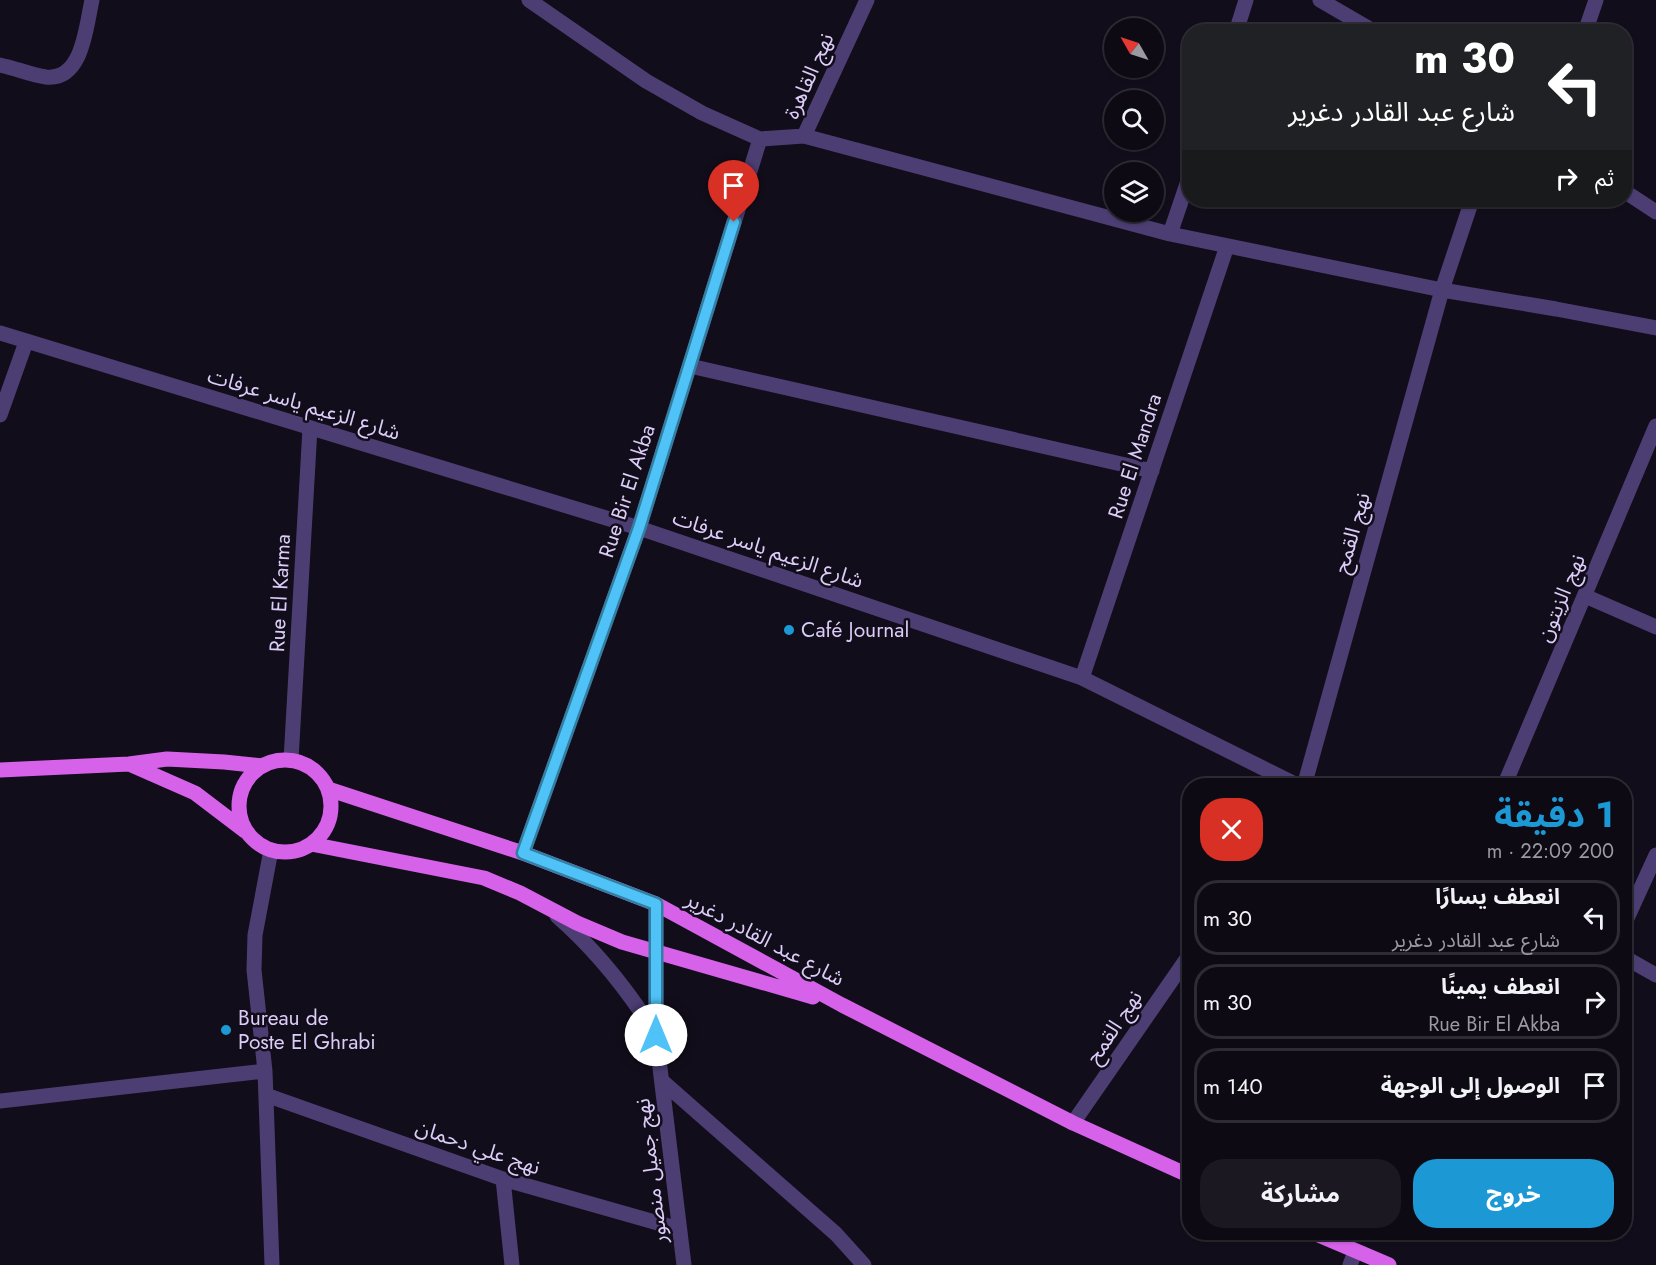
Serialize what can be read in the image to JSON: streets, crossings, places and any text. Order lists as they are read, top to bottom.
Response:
{
  "streets": {
    "main road": ["شارع عبد القادر دغرير"],
    "street": [
      "نهج القاهرة",
      "شارع الزعيم ياسر عرفات",
      "Rue El Mandra",
      "Rue Bir El Akba",
      "نهج القمح",
      "Rue El Karma",
      "نهج الزيتون",
      "نهج علي دحمان",
      "نهج جميل منصور"
    ]
  },
  "crossings": [
    ["شارع الزعيم ياسر عرفات", "Rue El Mandra"],
    ["شارع الزعيم ياسر عرفات", "Rue Bir El Akba"],
    ["شارع الزعيم ياسر عرفات", "Rue El Karma"],
    ["Rue Bir El Akba", "شارع عبد القادر دغرير"],
    ["نهج القمح", "شارع عبد القادر دغرير"],
    ["Rue El Karma", "شارع عبد القادر دغرير"],
    ["شارع عبد القادر دغرير", "نهج جميل منصور"],
    ["نهج علي دحمان", "نهج جميل منصور"]
  ],
  "places": ["Café Journal", "Bureau de Poste El Ghrabi"],
  "north": "top left",
  "page": {
    "turn": ["30 m", "شارع عبد القادر دغرير"],
    "then": "ثم",
    "heading": ["1 دقيقة", "200 m · 22:09"],
    "list": [
      {
        "name": "انعطف يسارًا",
        "note": "شارع عبد القادر دغرير",
        "value": "30 m"
      },
      {
        "name": "انعطف يمينًا",
        "note": "Rue Bir El Akba",
        "value": "30 m"
      },
      {
        "name": "الوصول إلى الوجهة",
        "value": "140 m"
      }
    ],
    "buttons": ["خروج", "مشاركة"]
  }
}
